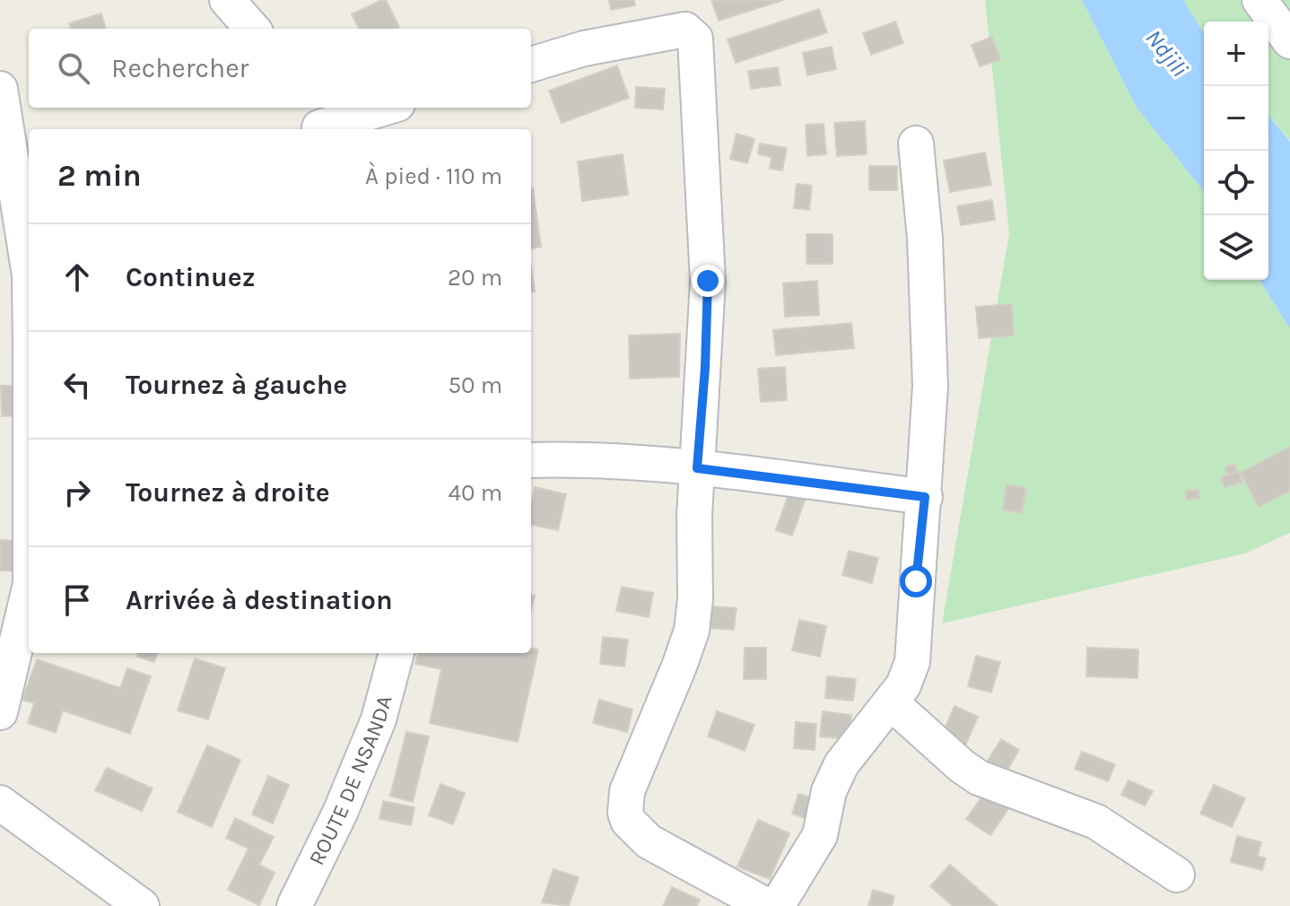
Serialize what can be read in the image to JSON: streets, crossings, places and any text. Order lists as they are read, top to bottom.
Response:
{
  "streets": {
    "street": ["ROUTE DE NSANDA"]
  },
  "water": ["Ndjili"],
  "page": {
    "map_buttons": ["+", "−"],
    "search": "Rechercher",
    "heading": ["2 min", "À pied · 110 m"],
    "list": [
      ["Continuez", "20 m"],
      ["Tournez à gauche", "50 m"],
      ["Tournez à droite", "40 m"],
      "Arrivée à destination"
    ]
  }
}
